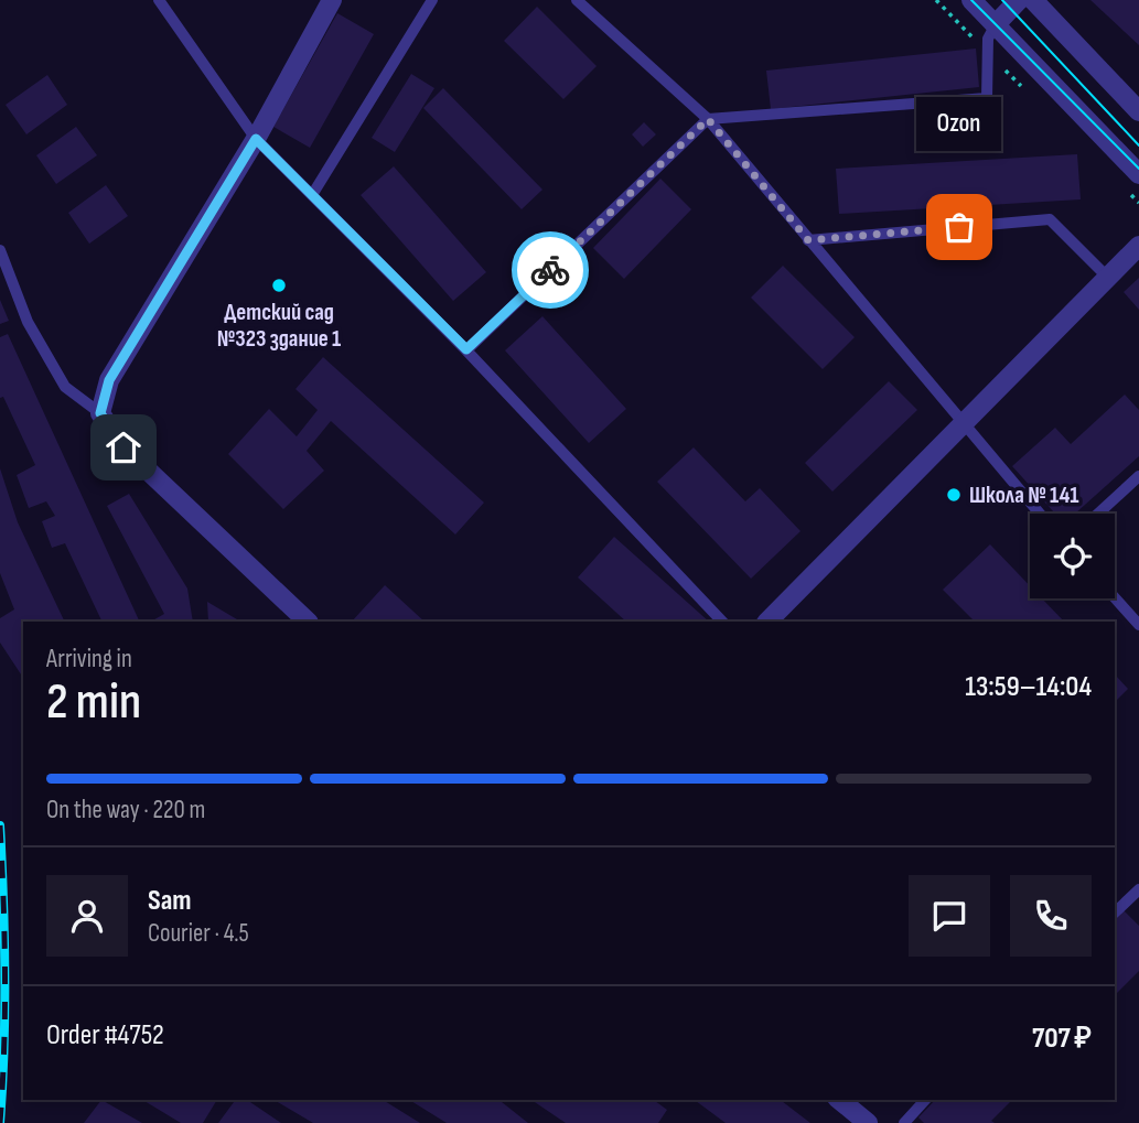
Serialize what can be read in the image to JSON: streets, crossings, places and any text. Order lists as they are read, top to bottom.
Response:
{
  "places": ["Ozon", "Детский сад №323 здание 1", "Школа № 141"],
  "page": {
    "bubble": "Ozon",
    "heading": ["2 min", "Arriving in", "13:59–14:04"],
    "panel": [
      "Sam",
      "Courier · 4.5",
      "Order #4752",
      "707 ₽"
    ],
    "bar": "On the way · 220 m"
  }
}
